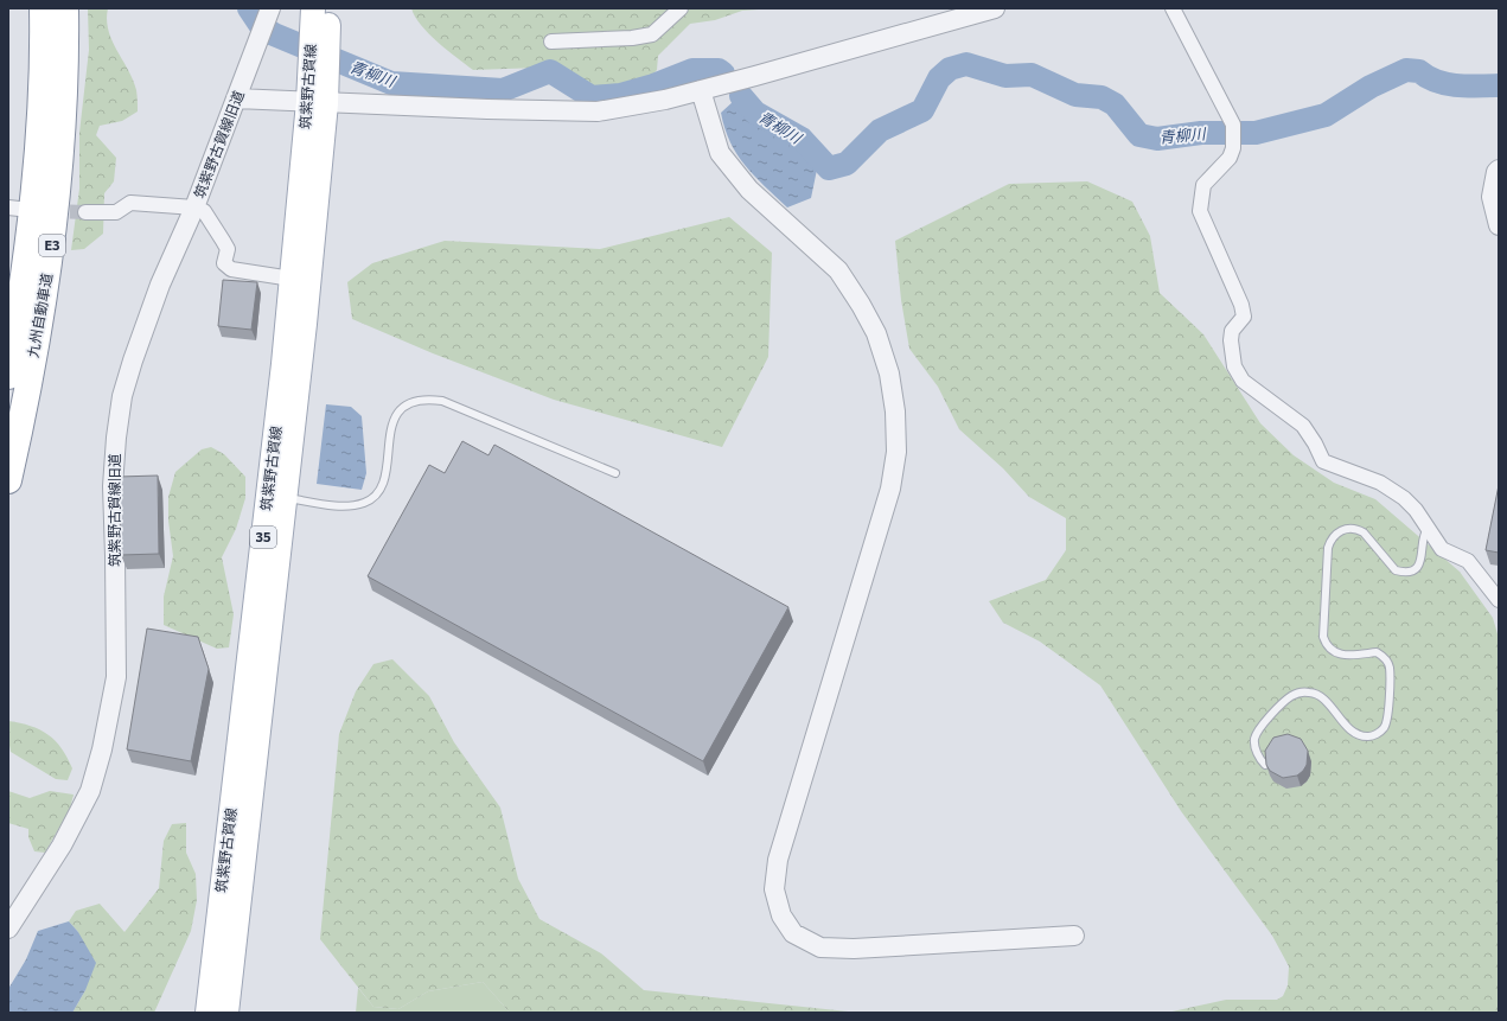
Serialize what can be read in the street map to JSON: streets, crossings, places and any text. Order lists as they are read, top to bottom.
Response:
{
  "streets": {
    "highway": ["E3", "九州自動車道"],
    "main road": ["筑紫野古賀線", "35"],
    "street": ["筑紫野古賀線旧道"]
  },
  "water": ["青柳川"]
}
